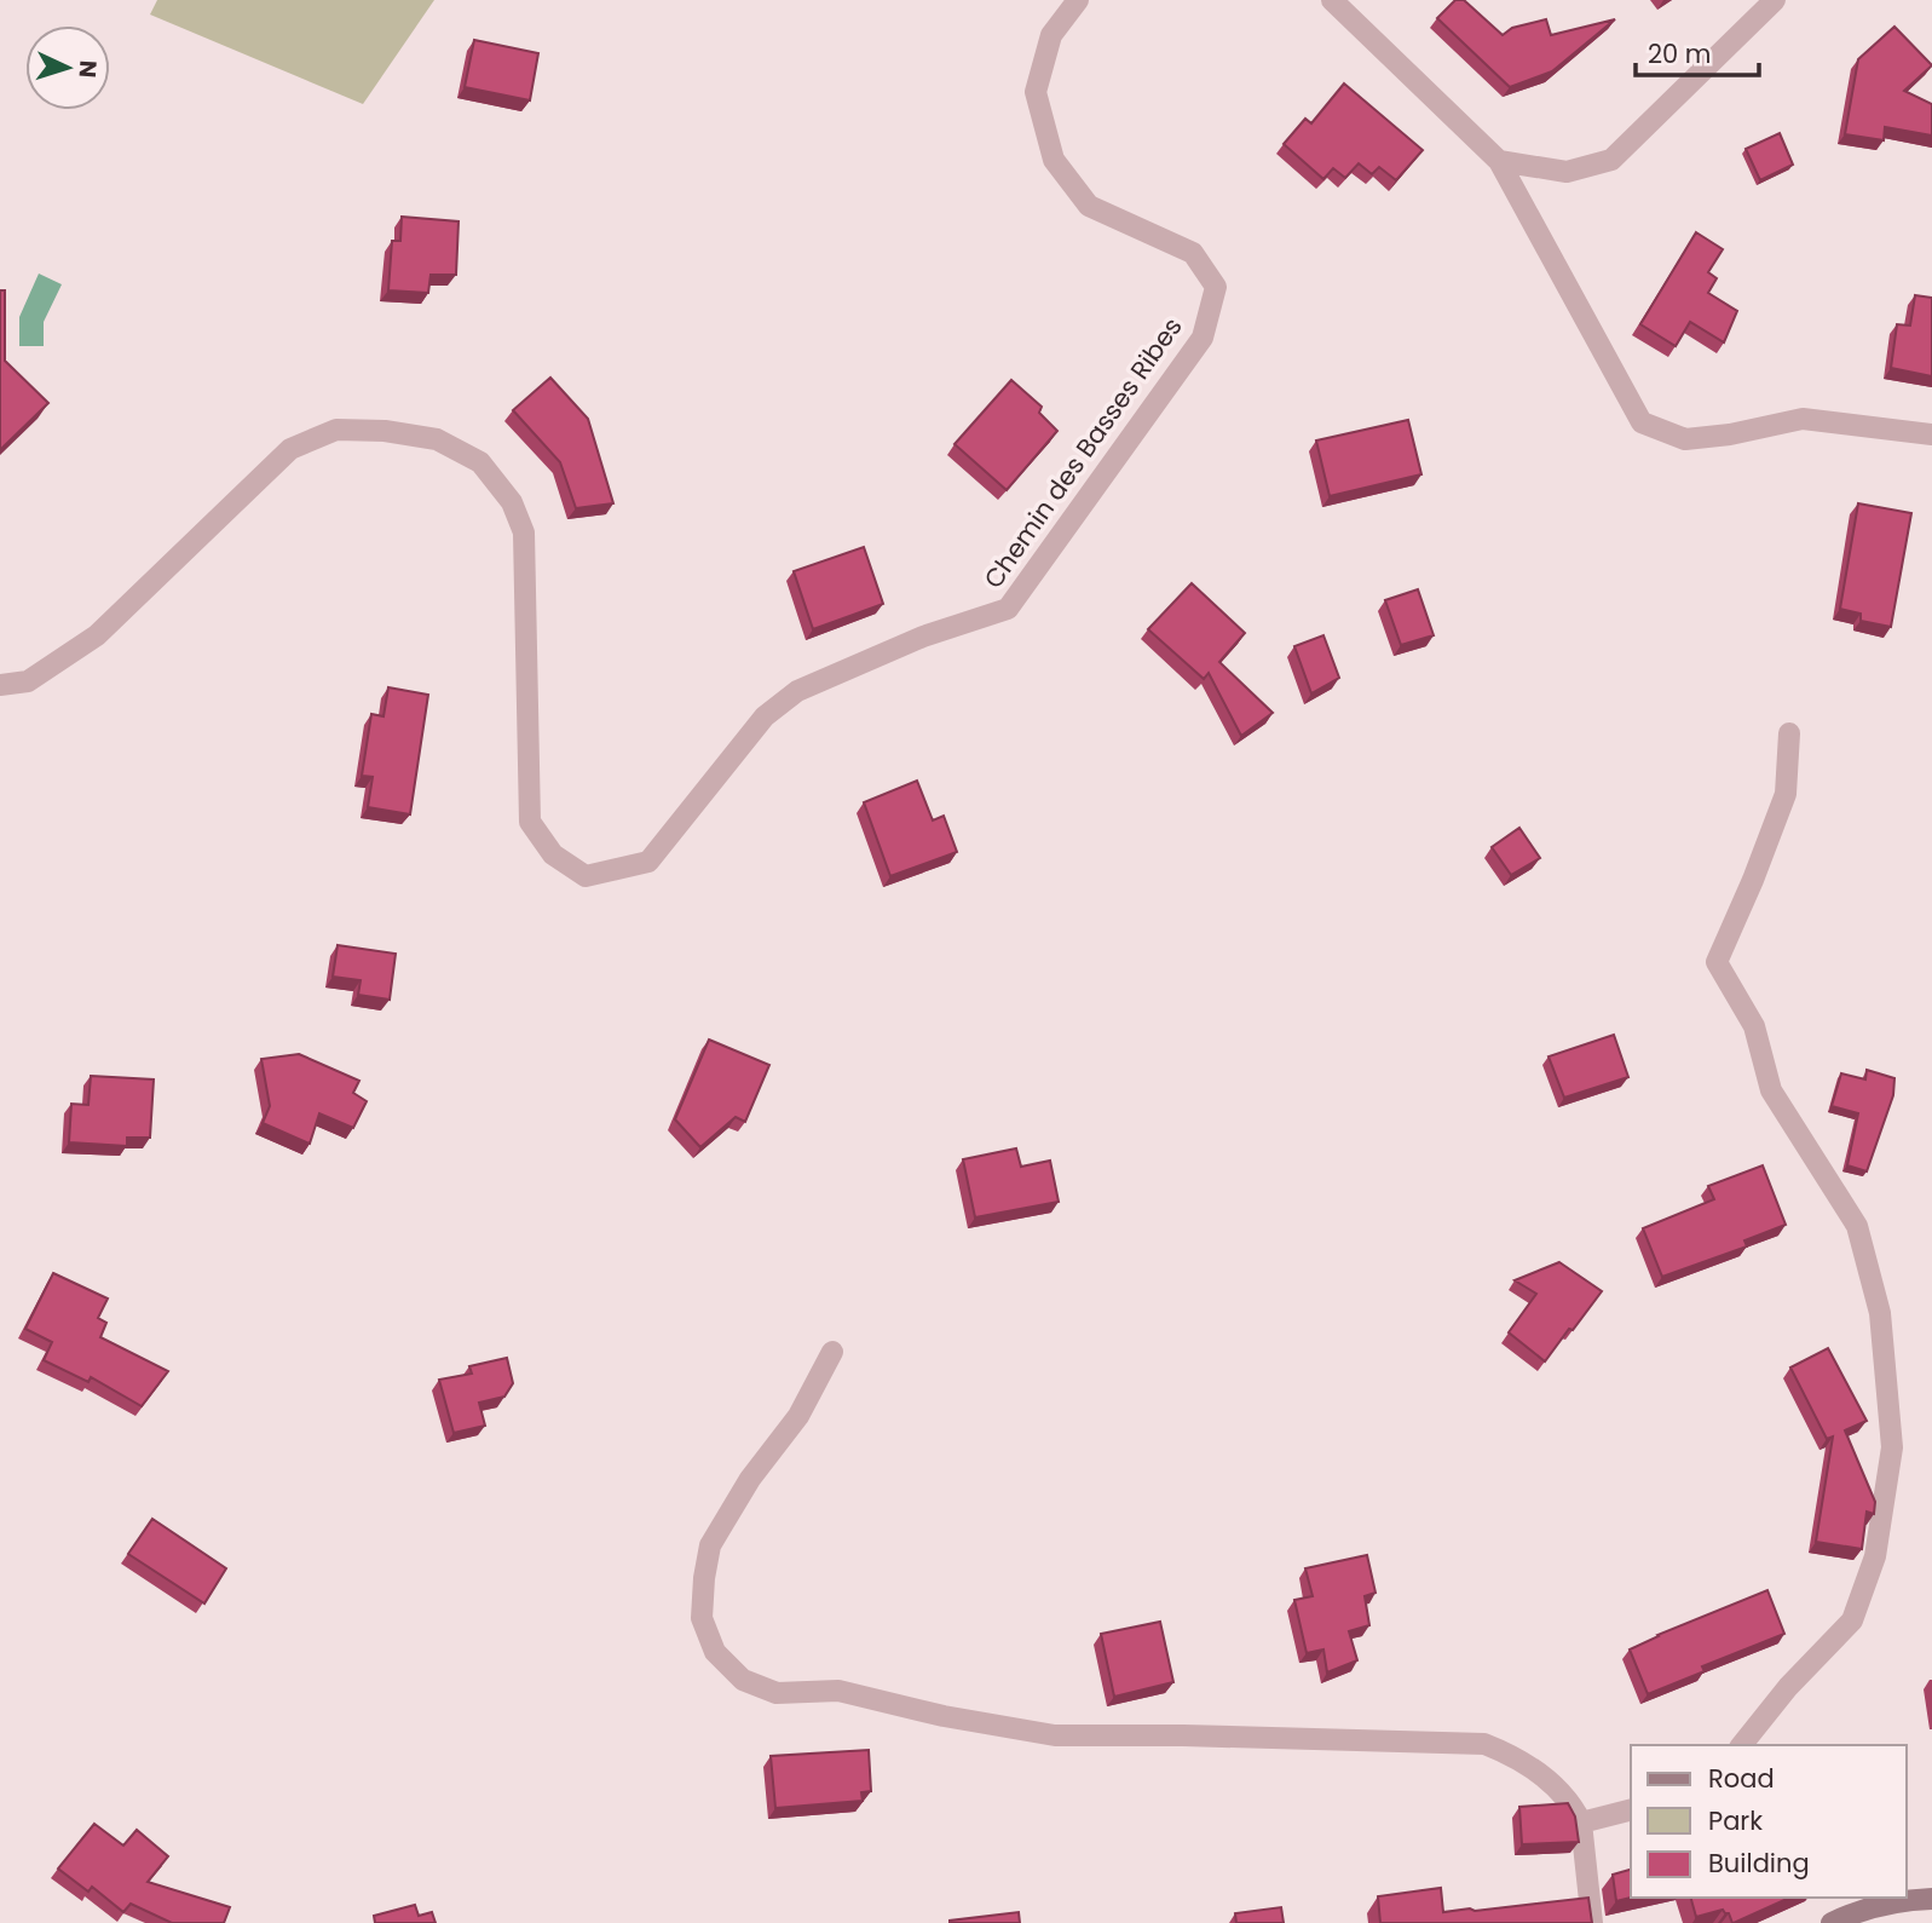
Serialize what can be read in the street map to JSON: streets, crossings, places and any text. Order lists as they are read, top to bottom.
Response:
{
  "streets": {
    "street": ["Chemin des Basses Ribes"]
  },
  "legend": ["Road", "Park", "Building"],
  "scale_bar": "20 m",
  "north": "right"
}
